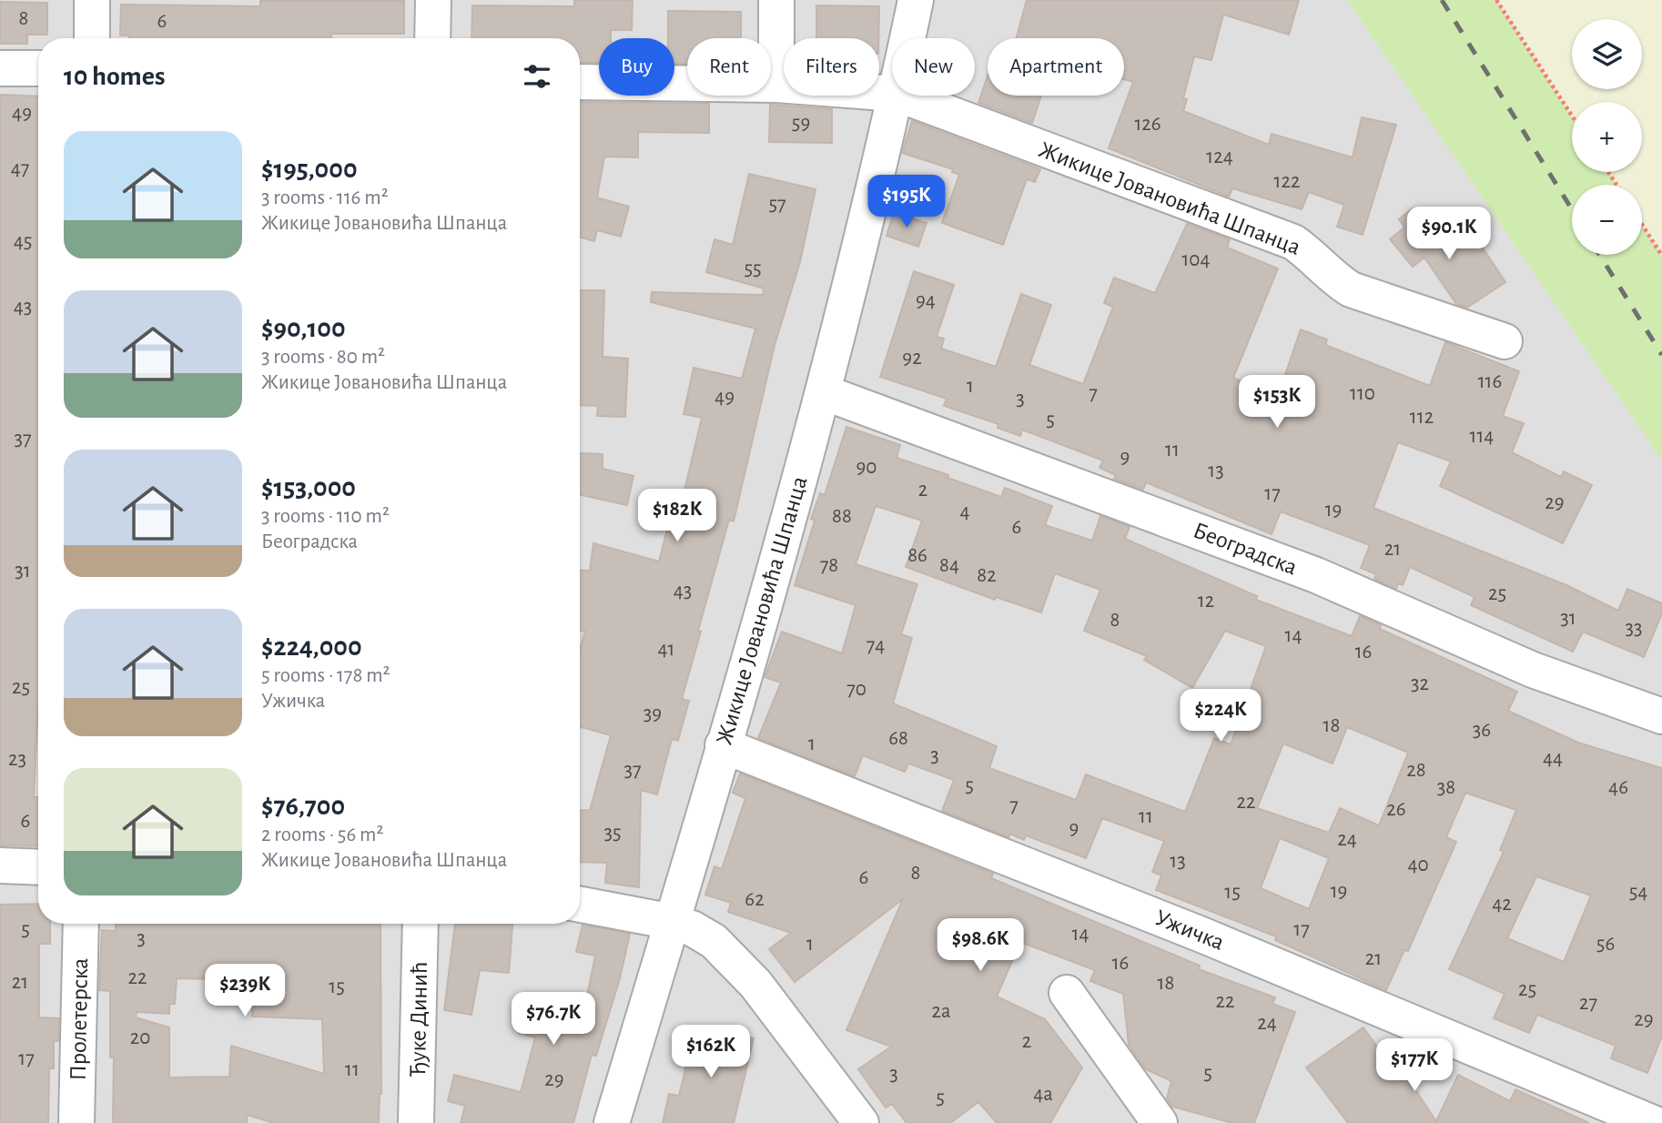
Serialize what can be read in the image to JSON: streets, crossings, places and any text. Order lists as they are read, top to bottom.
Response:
{
  "streets": {
    "street": [
      "Жикице Јовановића Шпанца",
      "Београдска",
      "Ужичка",
      "Пролетерска",
      "Ђуке Динић"
    ]
  },
  "crossings": [
    ["Жикице Јовановића Шпанца", "Београдска"],
    ["Жикице Јовановића Шпанца", "Ужичка"]
  ],
  "house_numbers": [
    "8",
    "6",
    "49",
    "59",
    "126",
    "124",
    "47",
    "122",
    "57",
    "45",
    "104",
    "55",
    "94",
    "43",
    "92",
    "116",
    "1",
    "7",
    "110",
    "49",
    "3",
    "112",
    "5",
    "114",
    "37",
    "11",
    "9",
    "90",
    "13",
    "2",
    "17",
    "29",
    "19",
    "4",
    "88",
    "6",
    "21",
    "86",
    "78",
    "84",
    "31",
    "82",
    "43",
    "25",
    "12",
    "31",
    "8",
    "33",
    "14",
    "74",
    "41",
    "16",
    "32",
    "25",
    "70",
    "39",
    "18",
    "36",
    "68",
    "1",
    "3",
    "44",
    "23",
    "37",
    "28",
    "5",
    "38",
    "46",
    "22",
    "7",
    "26",
    "11",
    "6",
    "9",
    "35",
    "24",
    "13",
    "40",
    "8",
    "6",
    "19",
    "15",
    "54",
    "62",
    "42",
    "5",
    "17",
    "14",
    "3",
    "1",
    "56",
    "21",
    "16",
    "22",
    "21",
    "18",
    "15",
    "25",
    "22",
    "27",
    "2a",
    "29",
    "24",
    "20",
    "2",
    "17",
    "11",
    "5",
    "3",
    "29",
    "4a",
    "5"
  ],
  "page": {
    "map_buttons": ["+", "−"],
    "chip": [
      "Buy",
      "Rent",
      "Filters",
      "New",
      "Apartment"
    ],
    "heading": "10 homes",
    "list": [
      {
        "name": "$195,000",
        "note": "3 rooms · 116 m² · Жикице Јовановића Шпанца"
      },
      {
        "name": "$90,100",
        "note": "3 rooms · 80 m² · Жикице Јовановића Шпанца"
      },
      {
        "name": "$153,000",
        "note": "3 rooms · 110 m² · Београдска"
      },
      {
        "name": "$224,000",
        "note": "5 rooms · 178 m² · Ужичка"
      },
      {
        "name": "$76,700",
        "note": "2 rooms · 56 m² · Жикице Јовановића Шпанца"
      }
    ],
    "price": [
      "$195K",
      "$90.1K",
      "$153K",
      "$182K",
      "$224K",
      "$98.6K",
      "$239K",
      "$76.7K",
      "$162K",
      "$177K"
    ]
  }
}
